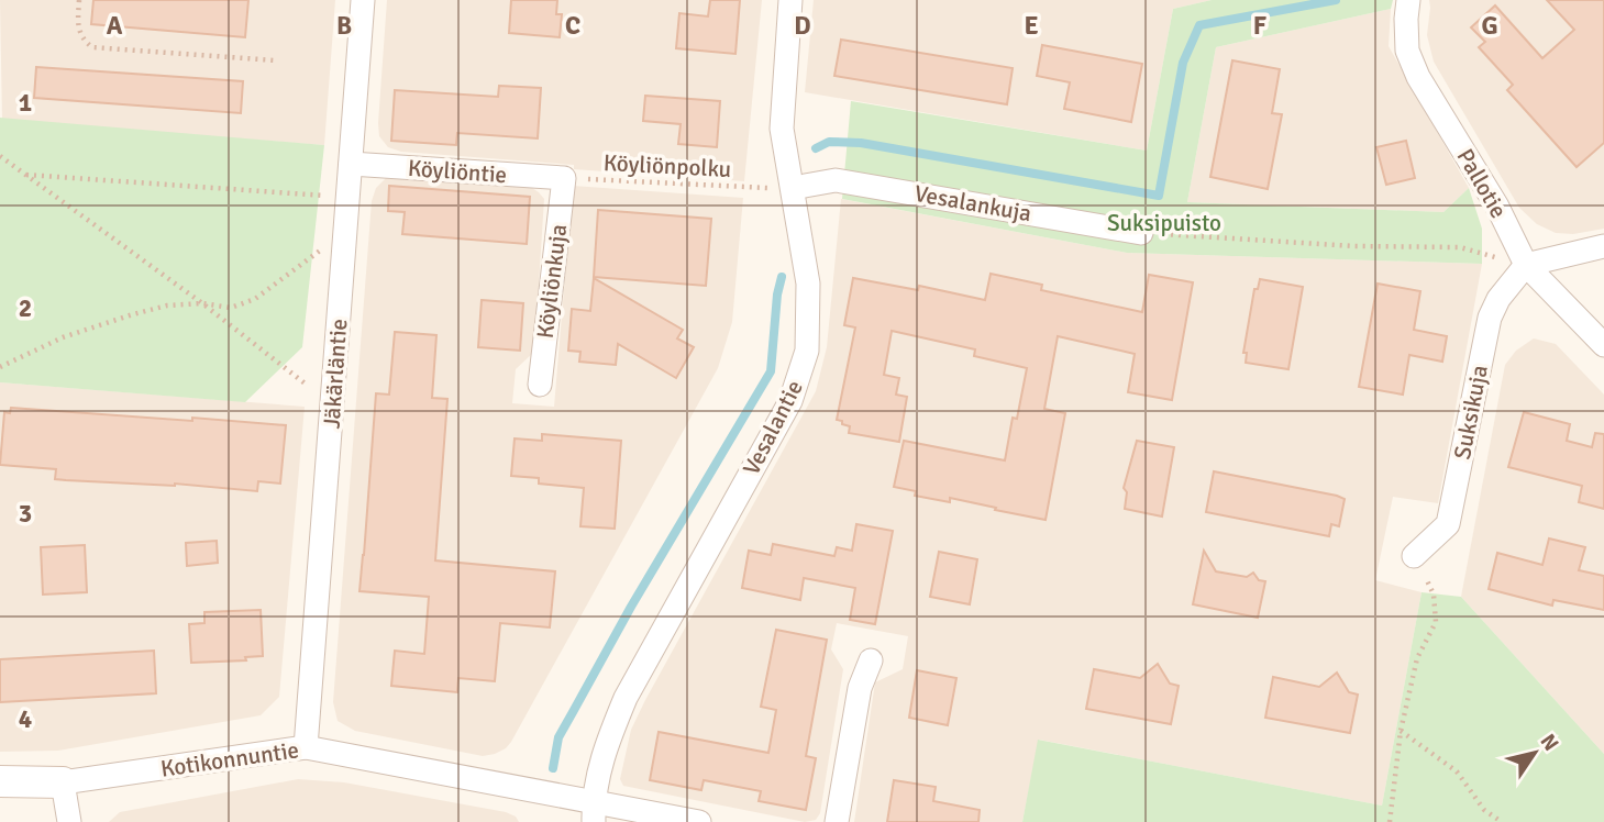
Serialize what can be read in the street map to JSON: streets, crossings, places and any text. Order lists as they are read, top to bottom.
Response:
{
  "streets": {
    "street": [
      "Köyliöntie",
      "Pallotie",
      "Vesalankuja",
      "Köyliönkuja",
      "Jäkärläntie",
      "Suksikuja",
      "Vesalantie",
      "Kotikonnuntie"
    ],
    "path": ["Köyliönpolku"]
  },
  "crossings": [
    ["Köyliönpolku", "Köyliöntie"],
    ["Köyliönpolku", "Köyliönkuja"],
    ["Köyliöntie", "Köyliönkuja"],
    ["Köyliöntie", "Jäkärläntie"],
    ["Pallotie", "Suksikuja"],
    ["Jäkärläntie", "Kotikonnuntie"],
    ["Vesalantie", "Kotikonnuntie"]
  ],
  "parks": ["Suksipuisto"],
  "north": "top right",
  "grid": {
    "columns": [
      "A",
      "B",
      "C",
      "D",
      "E",
      "F",
      "G"
    ],
    "rows": [
      "1",
      "2",
      "3",
      "4"
    ]
  }
}
